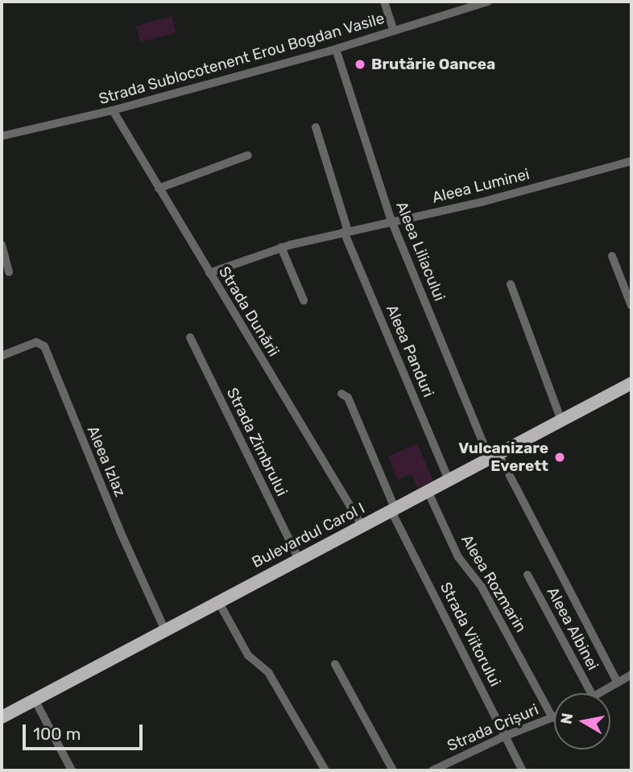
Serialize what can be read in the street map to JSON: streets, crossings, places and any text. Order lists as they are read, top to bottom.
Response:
{
  "streets": {
    "main road": ["Bulevardul Carol I"],
    "street": [
      "Strada Sublocotenent Erou Bogdan Vasile",
      "Aleea Luminei",
      "Aleea Liliacului",
      "Strada Dunării",
      "Aleea Panduri",
      "Strada Zimbrului",
      "Aleea Izlaz",
      "Aleea Rozmarin",
      "Aleea Albinei",
      "Strada Viitorului",
      "Strada Crișuri"
    ]
  },
  "crossings": [
    ["Strada Sublocotenent Erou Bogdan Vasile", "Aleea Liliacului"],
    ["Strada Sublocotenent Erou Bogdan Vasile", "Strada Dunării"],
    ["Aleea Luminei", "Aleea Liliacului"],
    ["Aleea Luminei", "Strada Dunării"],
    ["Aleea Luminei", "Aleea Panduri"],
    ["Aleea Liliacului", "Bulevardul Carol I"],
    ["Strada Dunării", "Bulevardul Carol I"],
    ["Aleea Panduri", "Bulevardul Carol I"],
    ["Strada Zimbrului", "Bulevardul Carol I"],
    ["Aleea Izlaz", "Bulevardul Carol I"],
    ["Bulevardul Carol I", "Aleea Rozmarin"],
    ["Bulevardul Carol I", "Strada Viitorului"],
    ["Aleea Rozmarin", "Strada Crișuri"],
    ["Strada Viitorului", "Strada Crișuri"]
  ],
  "places": ["Brutărie Oancea", "Vulcanizare Everett"],
  "scale_bar": "100 m",
  "north": "left"
}
